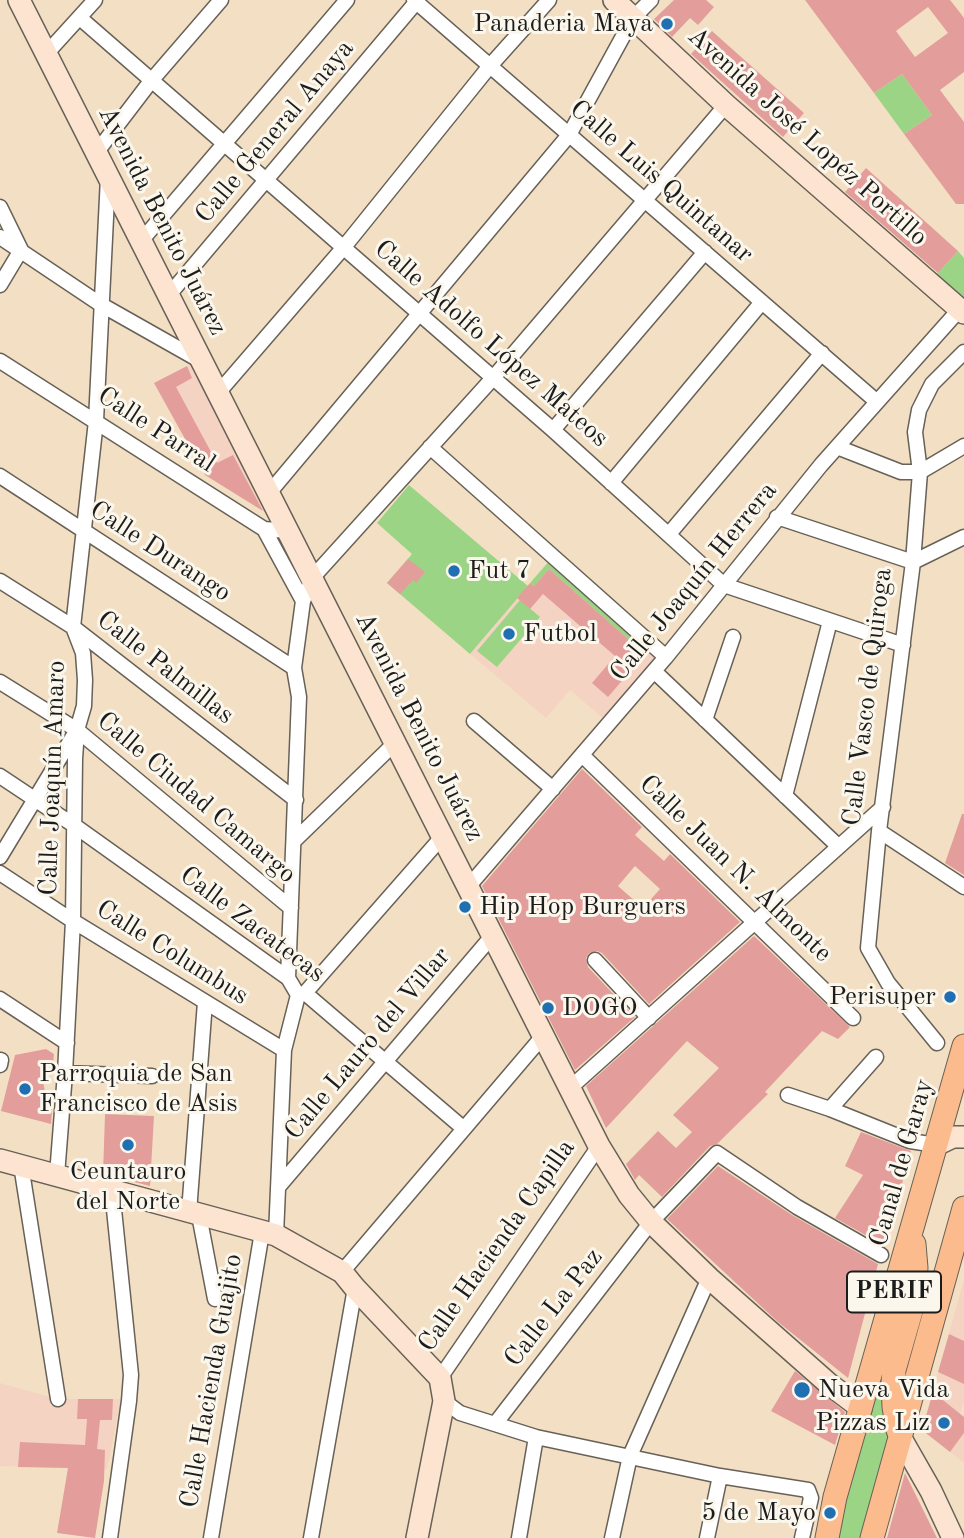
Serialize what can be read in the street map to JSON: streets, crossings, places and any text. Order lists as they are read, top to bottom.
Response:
{
  "streets": {
    "main road": ["Canal de Garay", "PERIF"],
    "street": [
      "Calle General Anaya",
      "Avenida José Lopéz Portillo",
      "Calle Luis Quintanar",
      "Avenida Benito Juárez",
      "Calle Adolfo López Mateos",
      "Calle Parral",
      "Calle Durango",
      "Calle Joaquín Herrera",
      "Calle Palmillas",
      "Calle Vasco de Quiroga",
      "Calle Joaquín Amaro",
      "Calle Ciudad Camargo",
      "Calle Juan N. Almonte",
      "Calle Zacatecas",
      "Calle Columbus",
      "Calle Lauro del Villar",
      "Calle Hacienda Capilla",
      "Calle La Paz",
      "Calle Hacienda Guajito"
    ]
  },
  "crossings": [
    ["Calle General Anaya", "Calle Luis Quintanar"],
    ["Calle General Anaya", "Avenida Benito Juárez"],
    ["Calle General Anaya", "Calle Adolfo López Mateos"],
    ["Avenida José Lopéz Portillo", "Calle Joaquín Herrera"],
    ["Calle Luis Quintanar", "Calle Joaquín Herrera"],
    ["Avenida Benito Juárez", "Calle Joaquín Herrera"],
    ["Avenida Benito Juárez", "Calle Joaquín Amaro"],
    ["Avenida Benito Juárez", "Calle Lauro del Villar"],
    ["Avenida Benito Juárez", "Canal de Garay"],
    ["Avenida Benito Juárez", "Calle Hacienda Capilla"],
    ["Avenida Benito Juárez", "Calle La Paz"],
    ["Calle Adolfo López Mateos", "Calle Joaquín Herrera"],
    ["Calle Adolfo López Mateos", "Calle Vasco de Quiroga"],
    ["Calle Parral", "Calle Joaquín Amaro"],
    ["Calle Durango", "Calle Joaquín Amaro"],
    ["Calle Joaquín Herrera", "Calle Juan N. Almonte"],
    ["Calle Palmillas", "Calle Joaquín Amaro"],
    ["Calle Joaquín Amaro", "Calle Ciudad Camargo"],
    ["Calle Joaquín Amaro", "Calle Zacatecas"],
    ["Calle Joaquín Amaro", "Calle Columbus"],
    ["Calle Zacatecas", "Calle Lauro del Villar"],
    ["Calle Zacatecas", "Calle Hacienda Guajito"],
    ["Calle Columbus", "Calle Hacienda Guajito"],
    ["Calle Lauro del Villar", "Calle Hacienda Guajito"]
  ],
  "places": [
    "Panaderia Maya",
    "Fut 7",
    "Futbol",
    "Hip Hop Burguers",
    "Perisuper",
    "DOGO",
    "Parroquia de San Francisco de Asis",
    "Ceuntauro del Norte",
    "Nueva Vida",
    "Pizzas Liz",
    "5 de Mayo"
  ]
}
